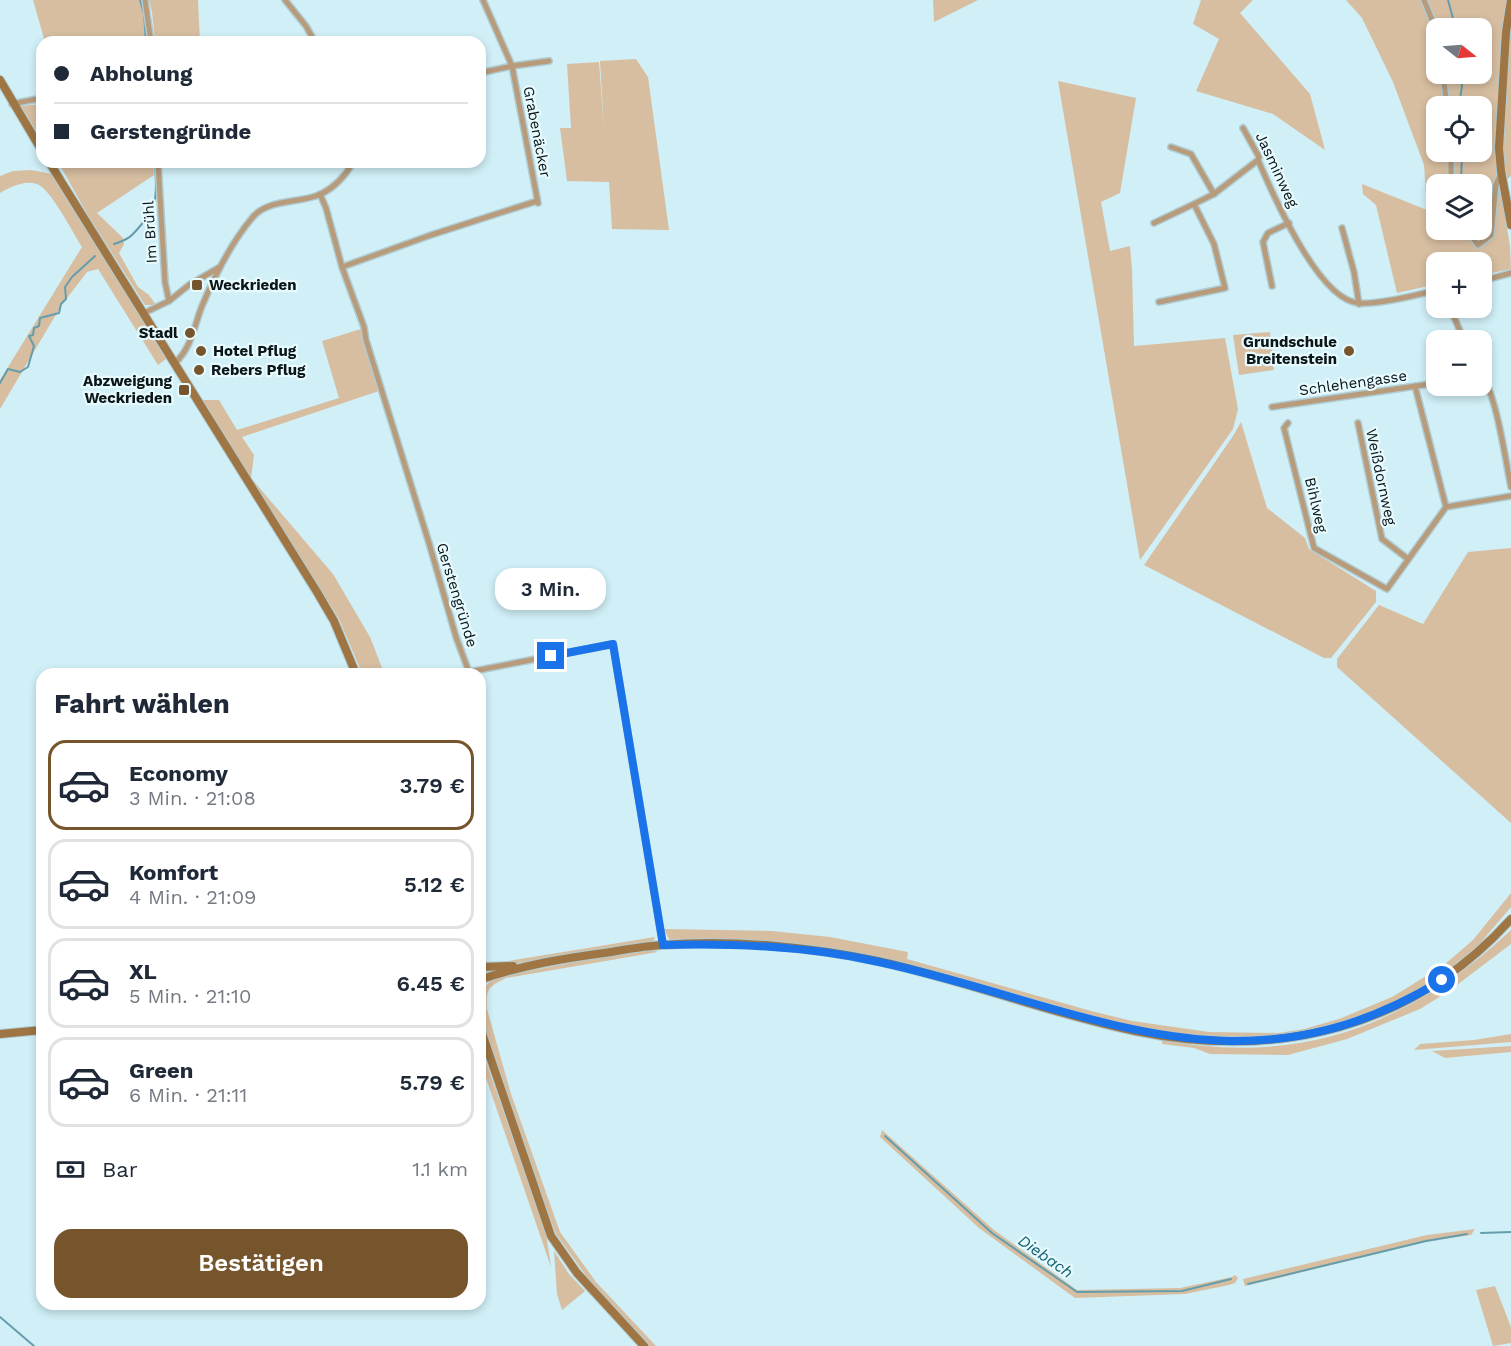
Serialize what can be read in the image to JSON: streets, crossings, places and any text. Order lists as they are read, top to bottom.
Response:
{
  "streets": {
    "street": [
      "Grabenäcker",
      "Jasminweg",
      "Im Brühl",
      "Schlehengasse",
      "Weißdornweg",
      "Bihlweg",
      "Gerstengründe"
    ]
  },
  "crossings": [
    ["Grabenäcker", "Gerstengründe"],
    ["Weißdornweg", "Bihlweg"]
  ],
  "water": ["Diebach"],
  "places": {
    "transit": ["Weckrieden", "Abzweigung Weckrieden"],
    "other": [
      "Stadl",
      "Hotel Pflug",
      "Grundschule Breitenstein",
      "Rebers Pflug"
    ]
  },
  "north": "right",
  "page": {
    "map_buttons": ["+", "−"],
    "banner": ["Abholung", "Gerstengründe"],
    "bubble": "3 Min.",
    "heading": "Fahrt wählen",
    "list": [
      {
        "name": "Economy",
        "note": "3 Min. · 21:08",
        "value": "3.79 €"
      },
      {
        "name": "Komfort",
        "note": "4 Min. · 21:09",
        "value": "5.12 €"
      },
      {
        "name": "XL",
        "note": "5 Min. · 21:10",
        "value": "6.45 €"
      },
      {
        "name": "Green",
        "note": "6 Min. · 21:11",
        "value": "5.79 €"
      }
    ],
    "pay": ["Bar", "1.1 km"],
    "buttons": "Bestätigen"
  }
}
